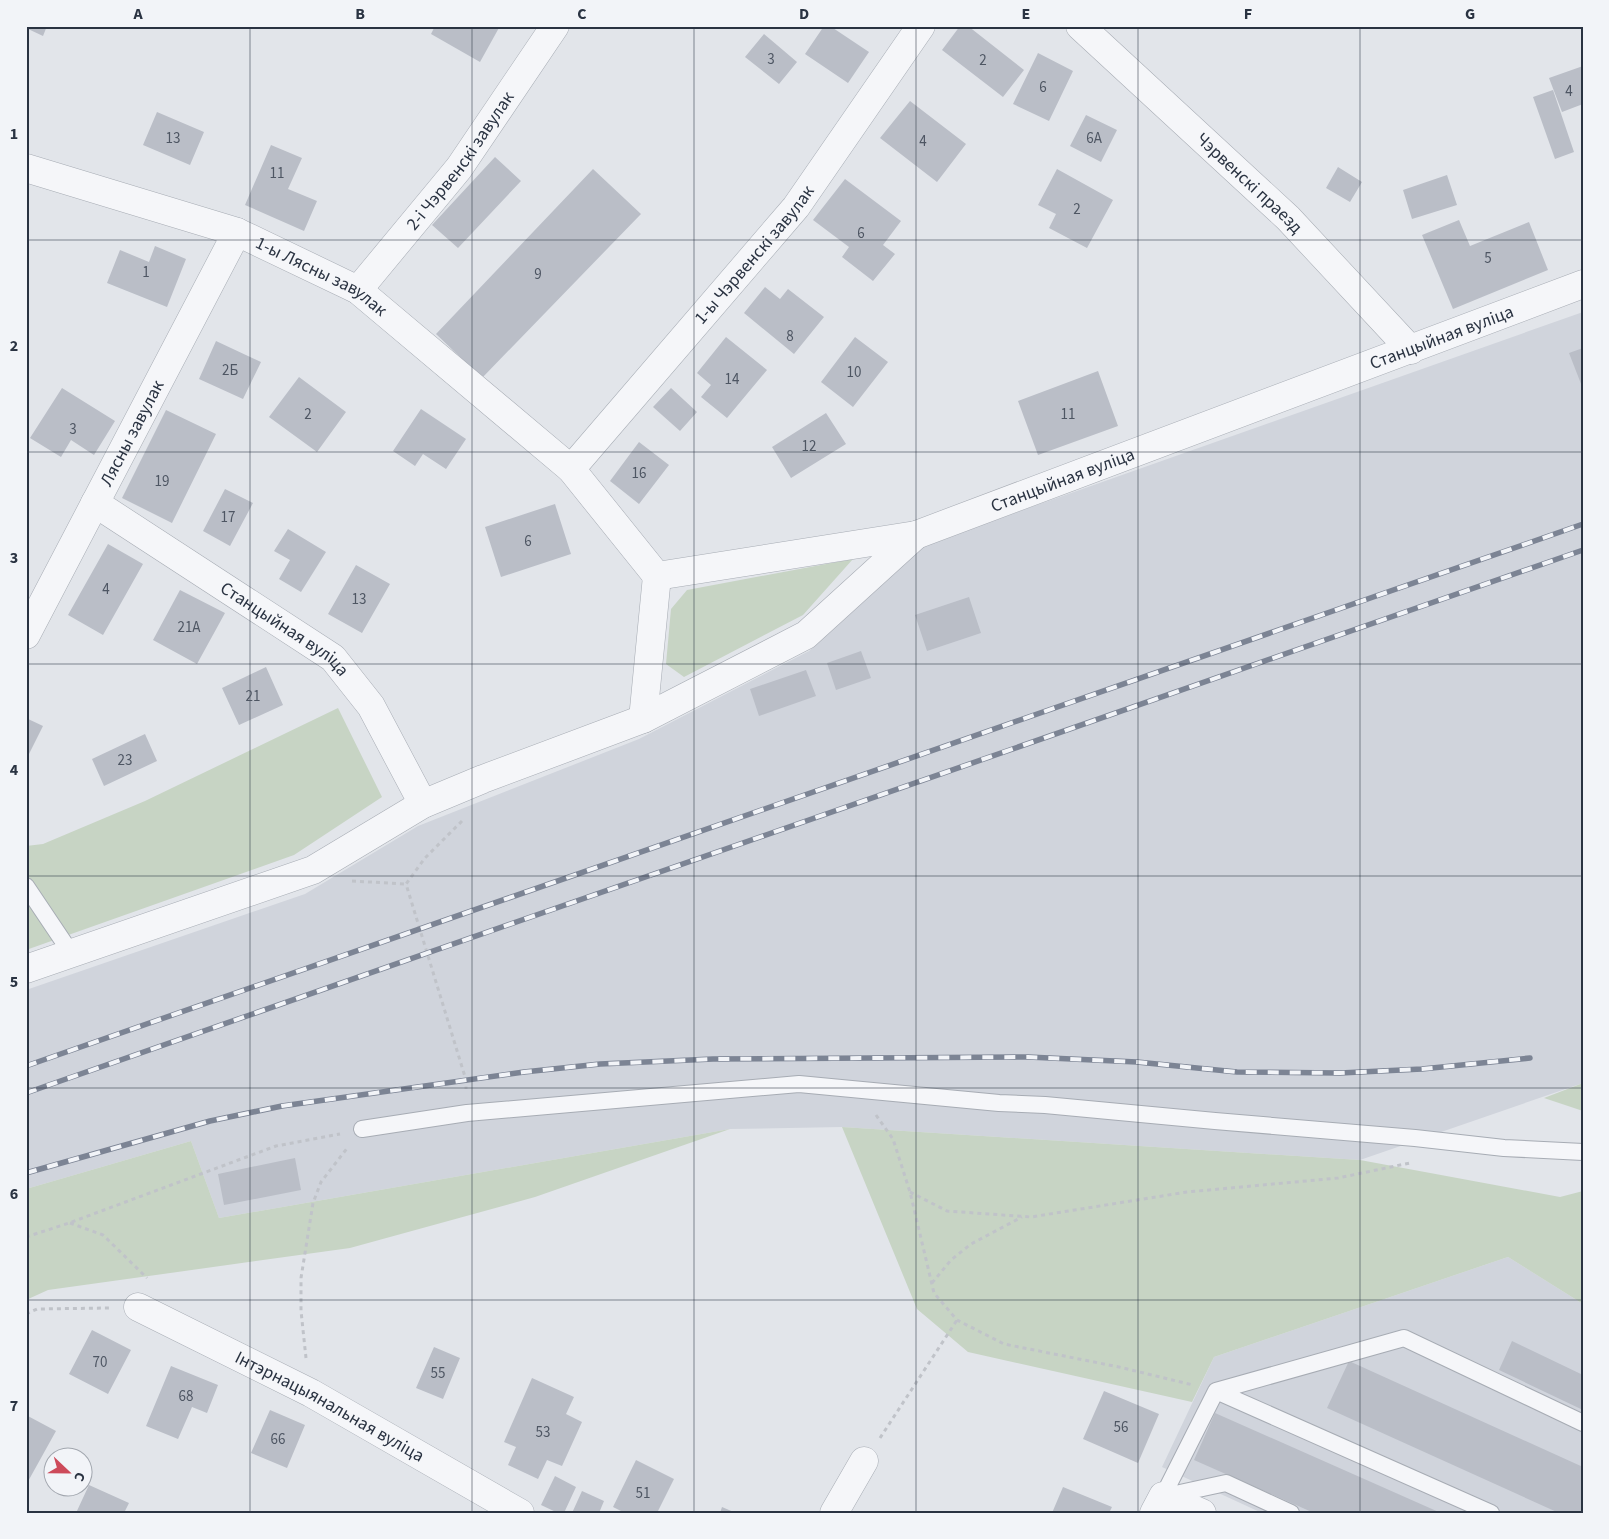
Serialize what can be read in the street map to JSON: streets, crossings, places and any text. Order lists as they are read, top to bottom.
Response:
{
  "streets": {
    "street": [
      "2-і Чэрвенскі завулак",
      "Чэрвенскі праезд",
      "1-ы Чэрвенскі завулак",
      "1-ы Лясны завулак",
      "Станцыйная вуліца",
      "Лясны завулак",
      "Інтэрнацыянальная вуліца"
    ]
  },
  "crossings": [
    ["2-і Чэрвенскі завулак", "1-ы Лясны завулак"],
    ["Чэрвенскі праезд", "Станцыйная вуліца"],
    ["1-ы Чэрвенскі завулак", "1-ы Лясны завулак"],
    ["1-ы Лясны завулак", "Лясны завулак"],
    ["Станцыйная вуліца", "Лясны завулак"]
  ],
  "house_numbers": [
    "3",
    "2",
    "6",
    "4",
    "13",
    "6А",
    "4",
    "11",
    "2",
    "6",
    "5",
    "1",
    "9",
    "8",
    "2Б",
    "10",
    "14",
    "2",
    "11",
    "3",
    "12",
    "16",
    "19",
    "17",
    "6",
    "4",
    "13",
    "21А",
    "21",
    "23",
    "70",
    "55",
    "68",
    "56",
    "53",
    "66",
    "51"
  ],
  "north": "right",
  "grid": {
    "columns": [
      "A",
      "B",
      "C",
      "D",
      "E",
      "F",
      "G"
    ],
    "rows": [
      "1",
      "2",
      "3",
      "4",
      "5",
      "6",
      "7"
    ]
  }
}
